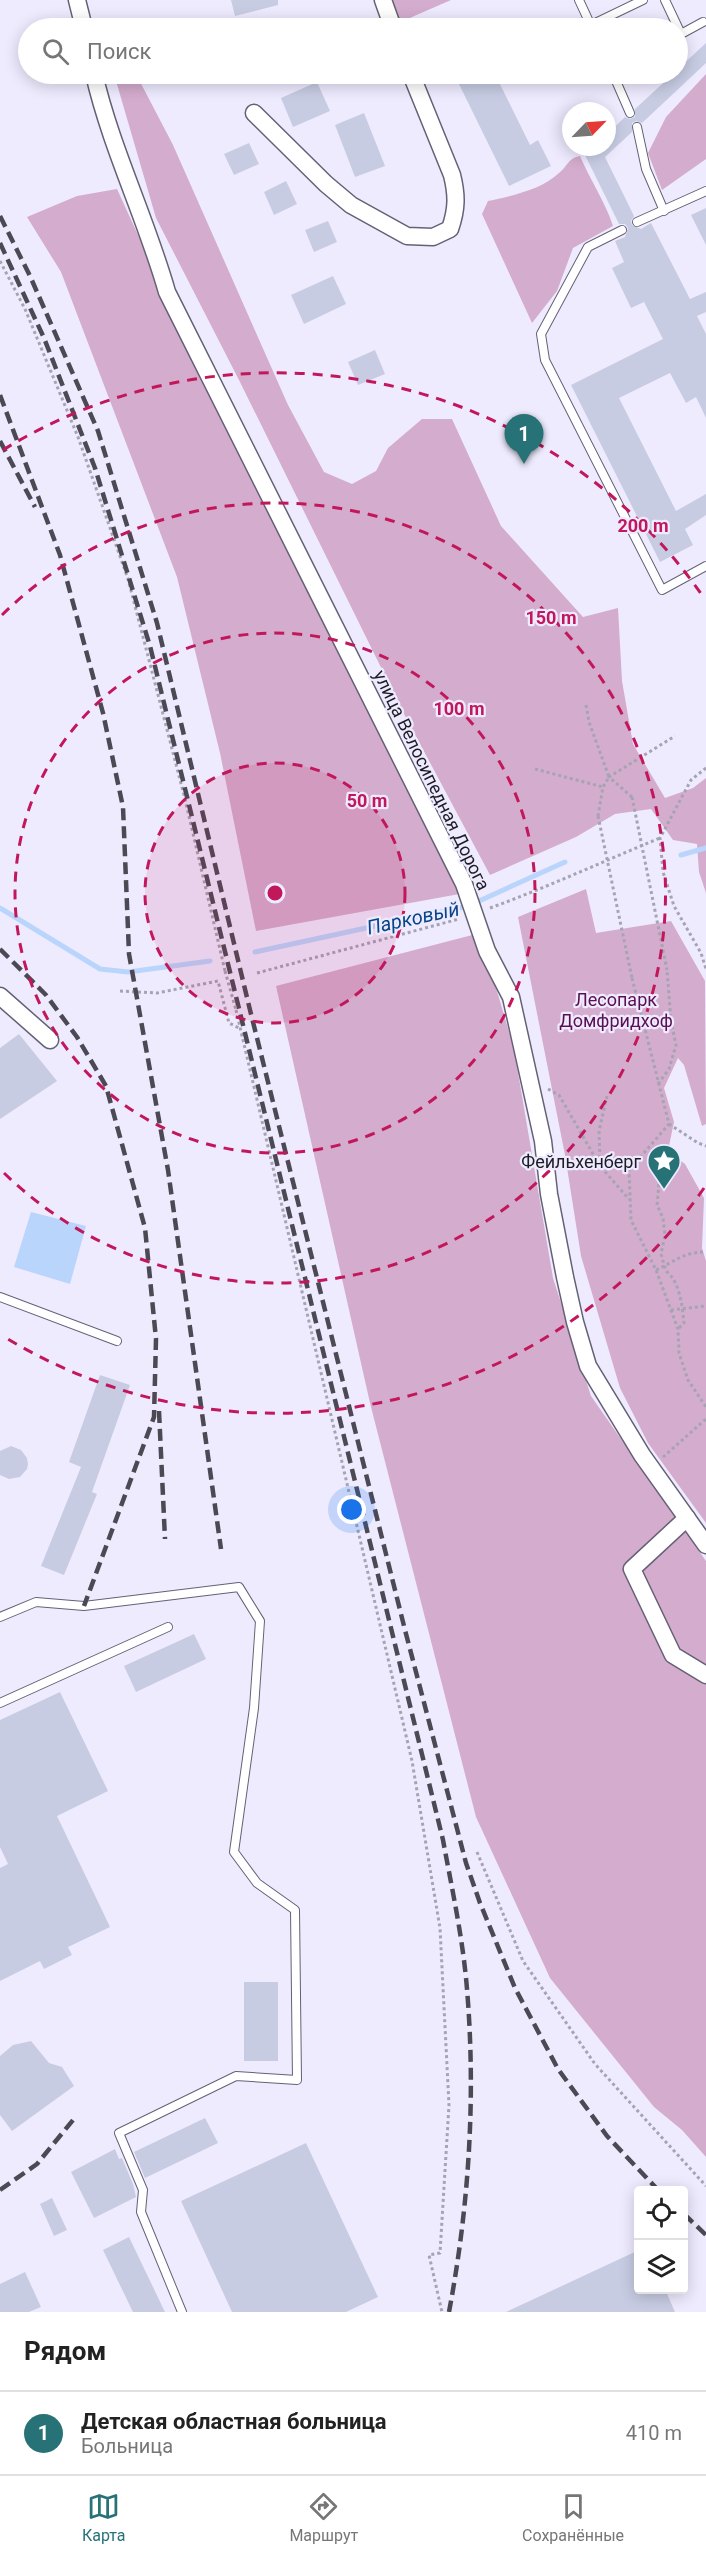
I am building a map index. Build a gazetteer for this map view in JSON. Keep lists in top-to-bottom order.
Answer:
{
  "streets": {
    "street": ["улица Велосипедная Дорога"]
  },
  "water": ["Парковый"],
  "parks": ["Лесопарк Домфридхоф"],
  "places": {
    "place": ["Фейльхенберг"]
  },
  "north": "top right",
  "page": {
    "search": "Поиск",
    "pins": "1",
    "heading": "Рядом",
    "list": [
      {
        "mark": "1",
        "name": "Детская областная больница",
        "note": "Больница",
        "value": "410 m"
      }
    ],
    "nav": ["Карта", "Маршрут", "Сохранённые"]
  },
  "rings": [
    "200 m",
    "150 m",
    "100 m",
    "50 m"
  ]
}
